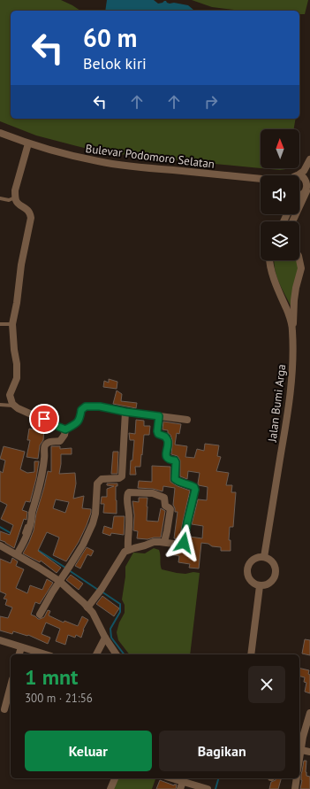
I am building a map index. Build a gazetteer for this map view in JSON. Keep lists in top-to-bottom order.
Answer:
{
  "streets": {
    "street": ["Bulevar Podomoro Selatan", "Jalan Bumi Arga"]
  },
  "north": "top",
  "page": {
    "turn": ["60 m", "Belok kiri"],
    "heading": ["1 mnt", "300 m · 21:56"],
    "buttons": ["Keluar", "Bagikan"]
  }
}
